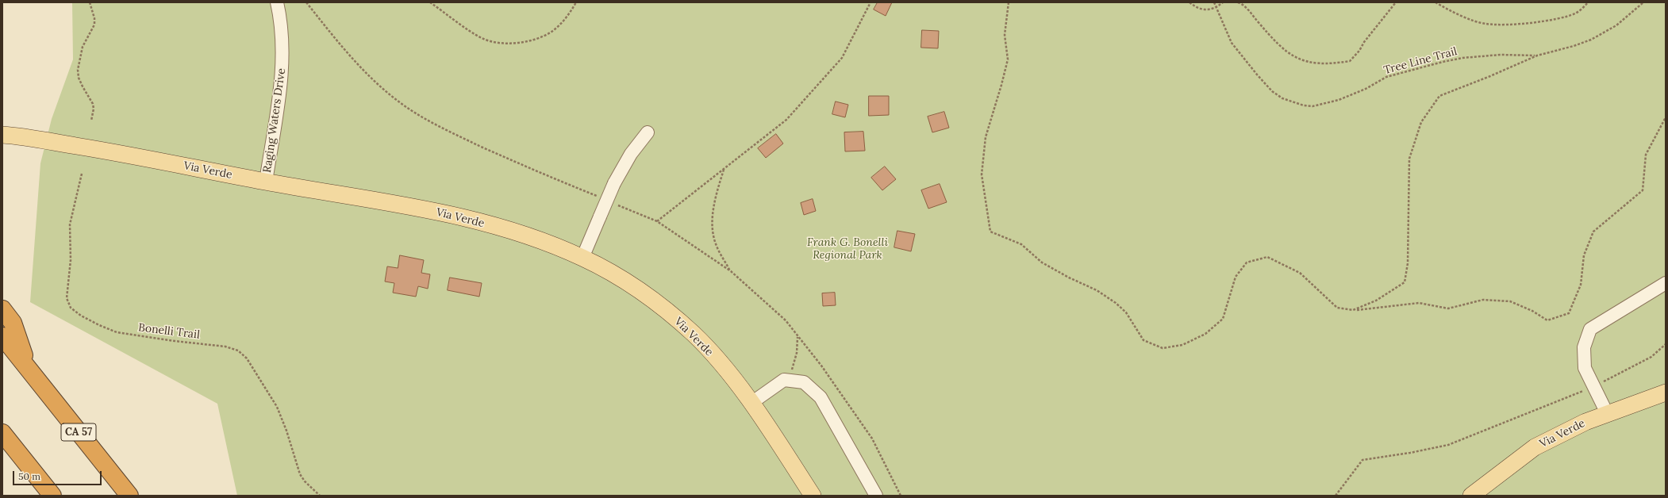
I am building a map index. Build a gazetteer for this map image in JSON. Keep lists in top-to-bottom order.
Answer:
{
  "streets": {
    "highway": ["CA 57"],
    "main road": ["Via Verde"],
    "street": ["Raging Waters Drive"],
    "path": ["Tree Line Trail", "Bonelli Trail"]
  },
  "crossings": [
    ["Raging Waters Drive", "Via Verde"]
  ],
  "parks": ["Frank G. Bonelli Regional Park"],
  "scale_bar": "50 m"
}
